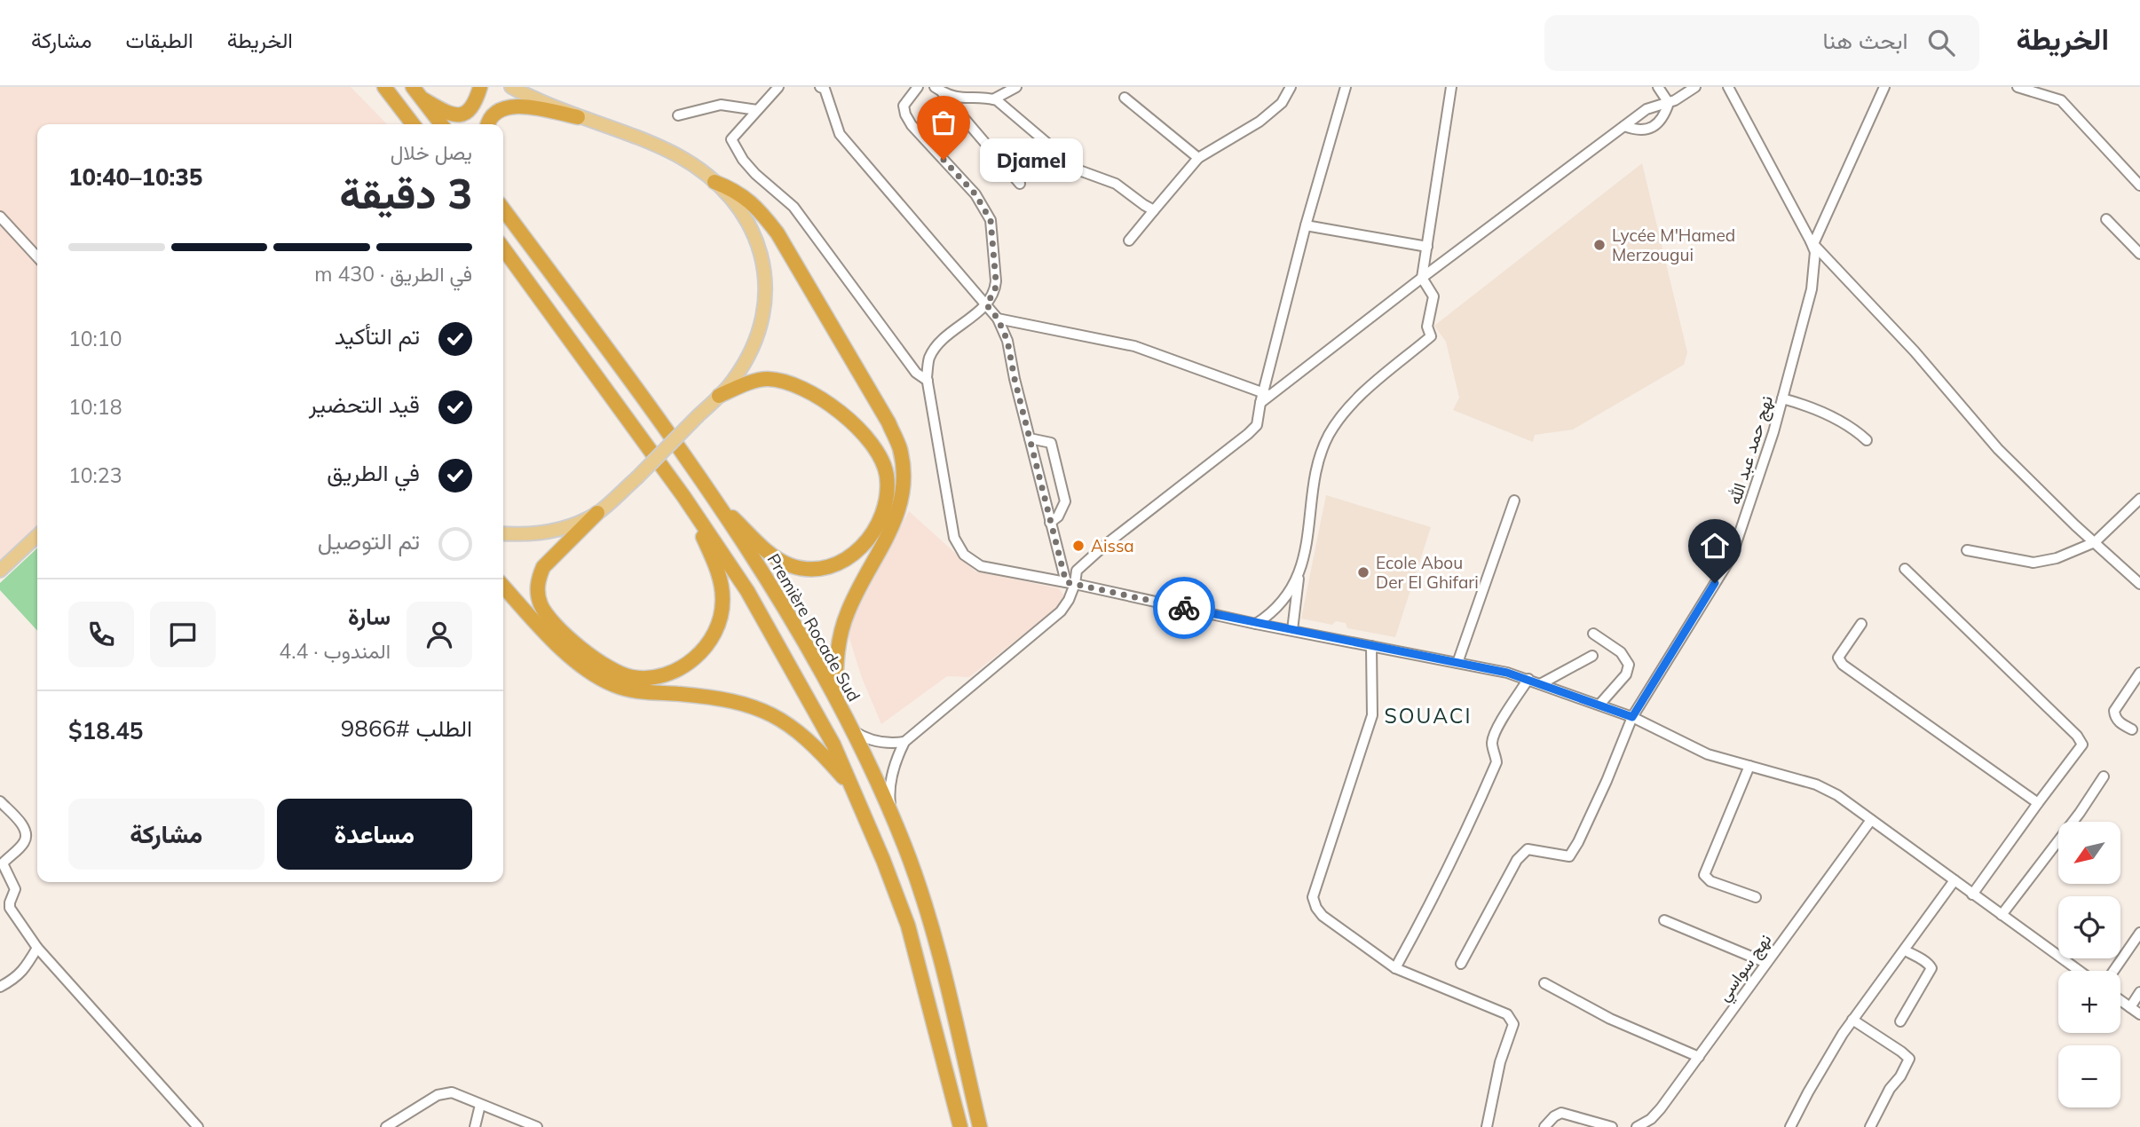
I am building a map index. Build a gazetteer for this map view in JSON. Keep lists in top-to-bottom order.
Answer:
{
  "streets": {
    "highway": ["Première Rocade Sud"],
    "street": ["نهج حمد عبد الله", "نهج سواسي"]
  },
  "districts": ["SOUACI"],
  "places": [
    "Djamel",
    "Lycée M'Hamed Merzougui",
    "Aissa",
    "Ecole Abou Der El Ghifari"
  ],
  "north": "bottom left",
  "page": {
    "header": "الخريطة",
    "search": "ابحث هنا",
    "nav": ["الخريطة", "الطبقات", "مشاركة"],
    "heading": ["3 دقيقة", "يصل خلال", "10:35–10:40"],
    "panel": [
      "سارة",
      "المندوب · 4.4",
      "الطلب #9866",
      "$18.45"
    ],
    "bubble": "Djamel",
    "bar": "في الطريق · 430 m",
    "list": [
      ["تم التأكيد", "10:10"],
      ["قيد التحضير", "10:18"],
      ["في الطريق", "10:23"],
      "تم التوصيل"
    ],
    "buttons": ["مساعدة", "مشاركة"],
    "map_buttons": ["+", "−"]
  }
}
